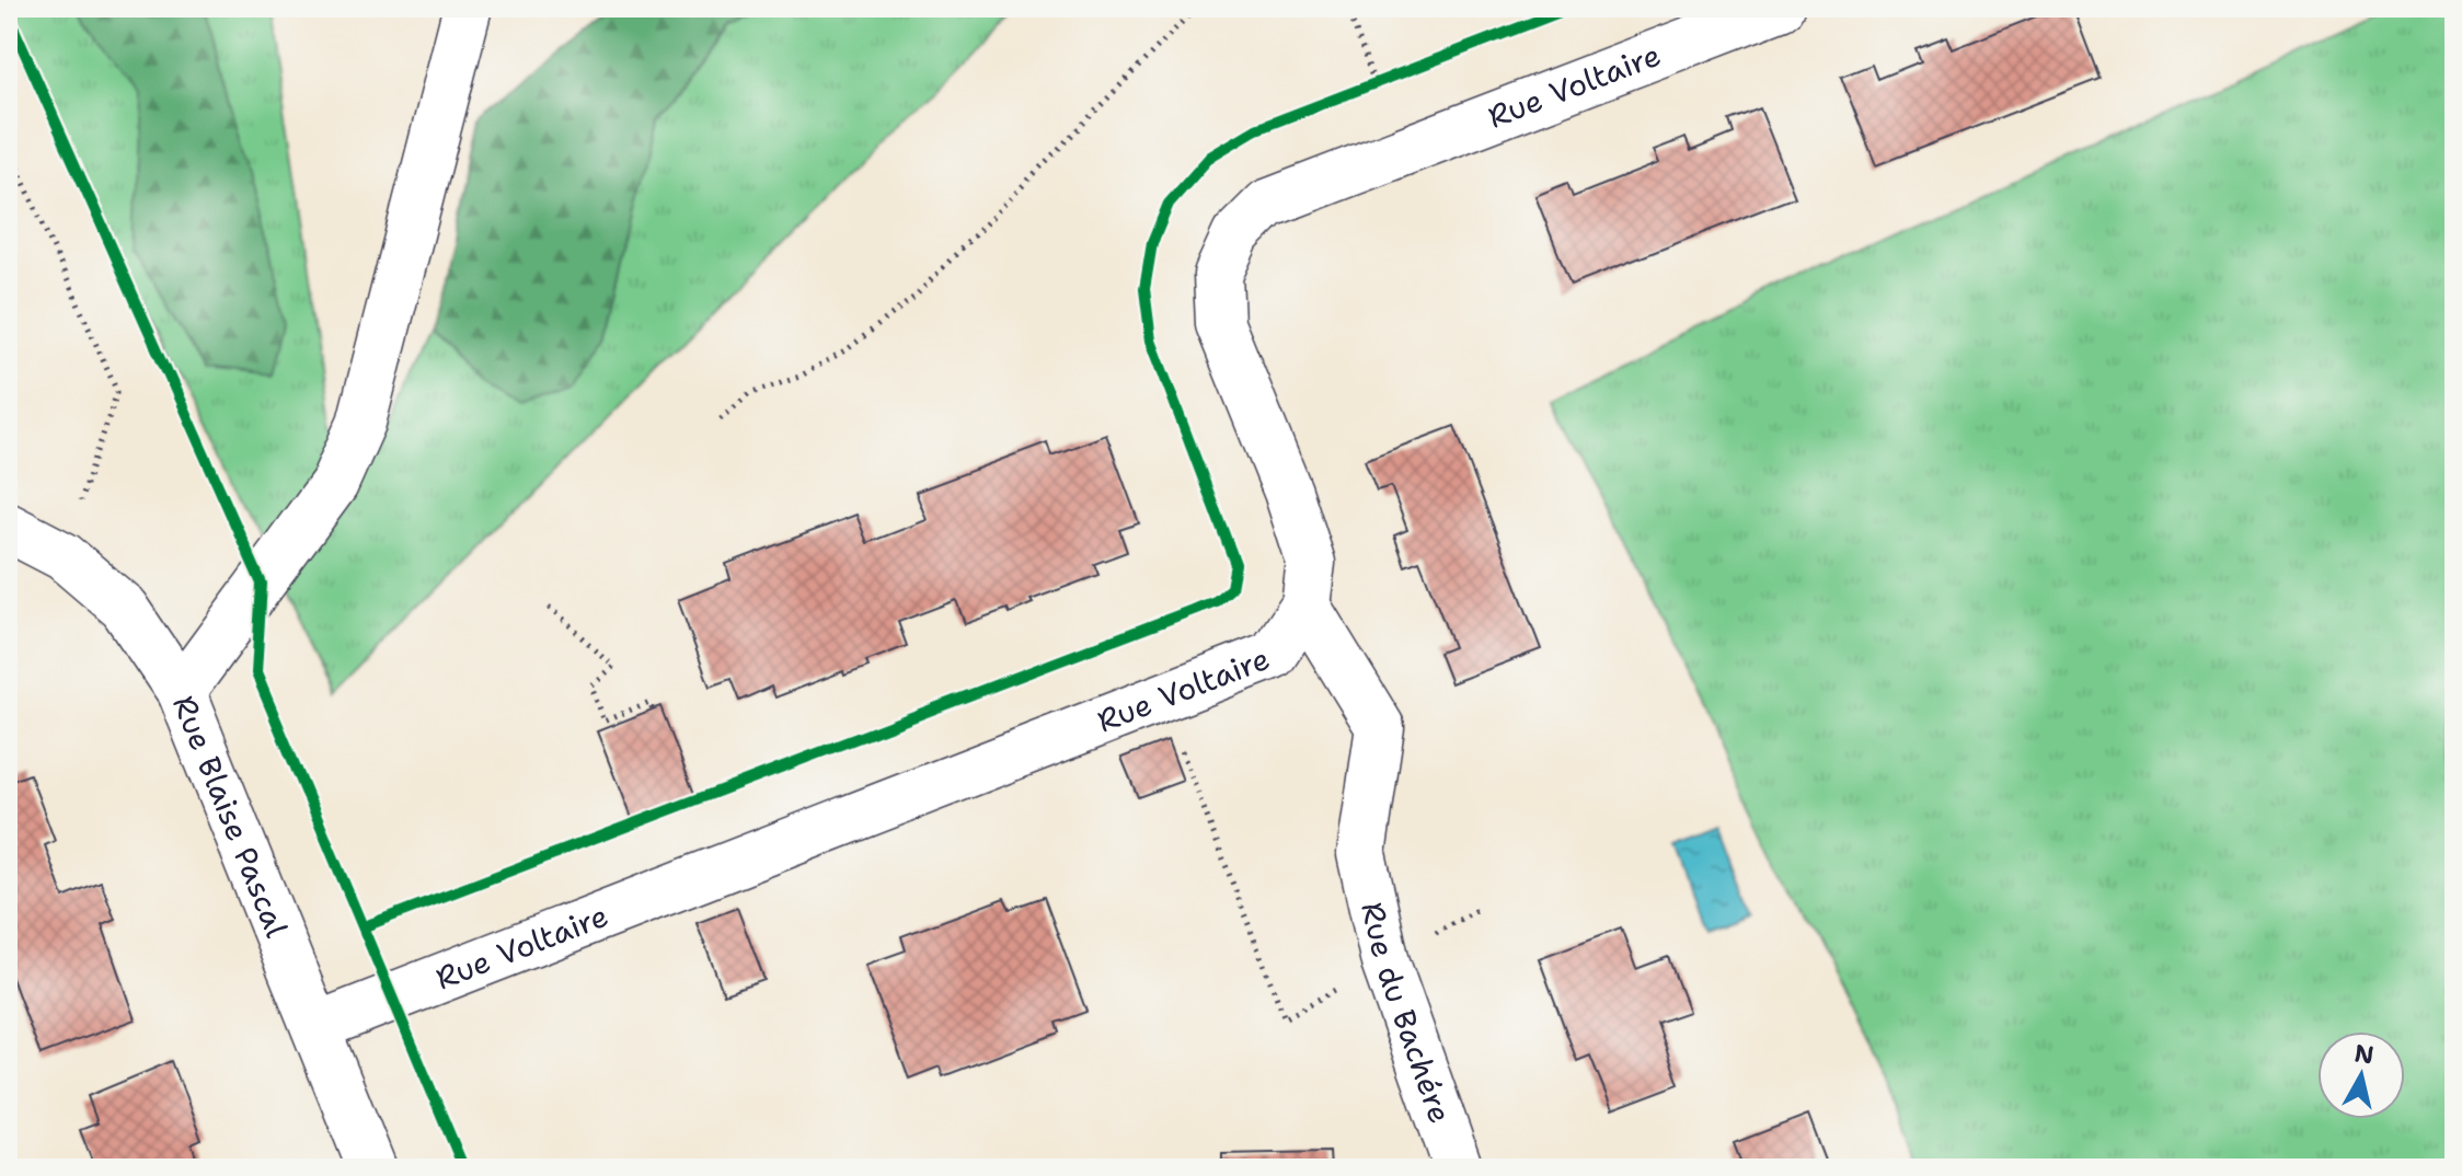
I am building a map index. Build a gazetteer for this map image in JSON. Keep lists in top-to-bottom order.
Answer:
{
  "streets": {
    "street": ["Rue Voltaire", "Rue Blaise Pascal", "Rue du Bachére"]
  },
  "crossings": [
    ["Rue Voltaire", "Rue Blaise Pascal"],
    ["Rue Voltaire", "Rue du Bachére"]
  ],
  "north": "top"
}
